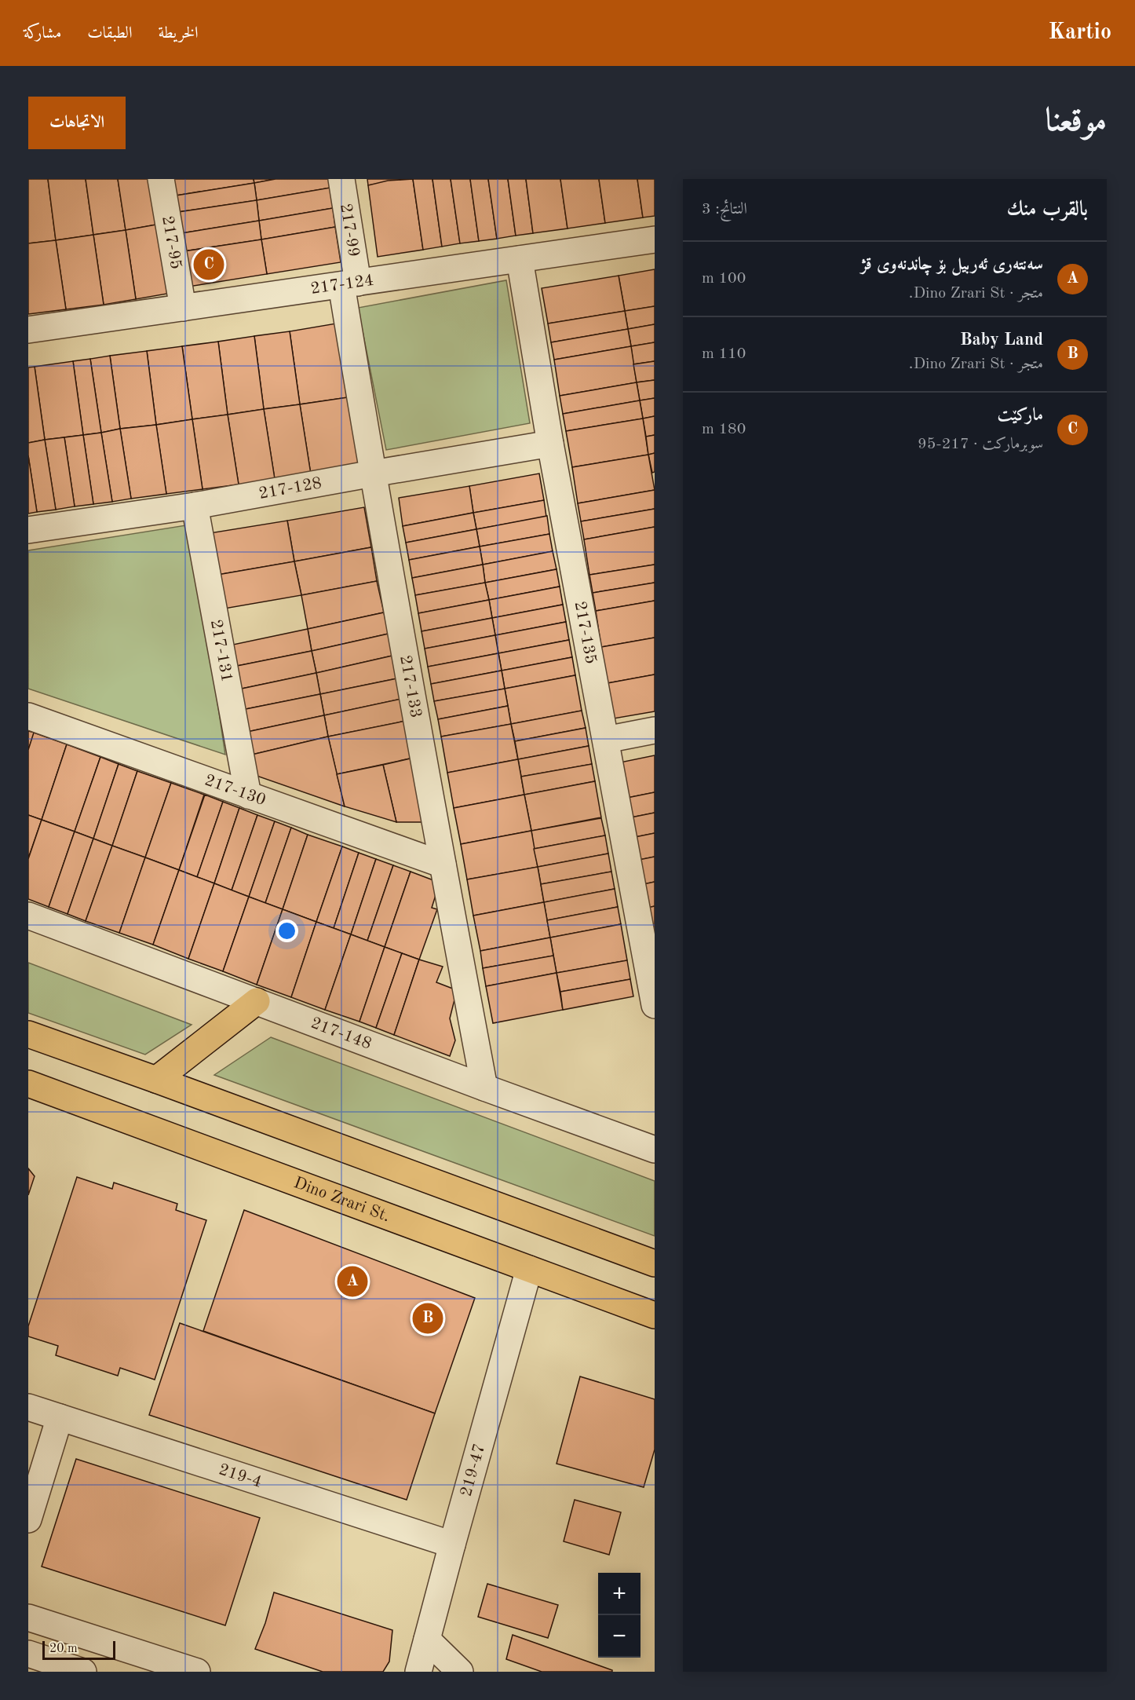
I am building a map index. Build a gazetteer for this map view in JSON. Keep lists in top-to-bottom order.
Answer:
{
  "streets": {
    "main road": ["Dino Zrari St."],
    "street": [
      "217-99",
      "217-95",
      "217-124",
      "217-128",
      "217-135",
      "217-131",
      "217-133",
      "217-130",
      "217-148",
      "219-47",
      "219-4"
    ]
  },
  "crossings": [
    ["217-99", "217-124"],
    ["217-99", "217-133"],
    ["217-95", "217-124"],
    ["217-124", "217-135"],
    ["217-124", "217-133"],
    ["217-128", "217-135"],
    ["217-128", "217-131"],
    ["217-128", "217-133"],
    ["217-131", "217-130"],
    ["217-133", "217-130"],
    ["217-133", "217-148"],
    ["Dino Zrari St.", "219-47"],
    ["219-47", "219-4"]
  ],
  "scale_bar": "20 m",
  "page": {
    "header": "Kartio",
    "nav": ["الخريطة", "الطبقات", "مشاركة"],
    "title": "موقعنا",
    "buttons": "الاتجاهات",
    "heading": ["بالقرب منك", "النتائج: 3"],
    "list": [
      {
        "mark": "A",
        "name": "سەنتەری ئەربیل بۆ چاندنەوی قژ",
        "note": "متجر · Dino Zrari St.",
        "value": "100 m"
      },
      {
        "mark": "B",
        "name": "Baby Land",
        "note": "متجر · Dino Zrari St.",
        "value": "110 m"
      },
      {
        "mark": "C",
        "name": "مارکێت",
        "note": "سوبرماركت · 217-95",
        "value": "180 m"
      }
    ],
    "pins": ["C", "A", "B"],
    "map_buttons": ["+", "−"],
    "scale": "20 m"
  }
}
